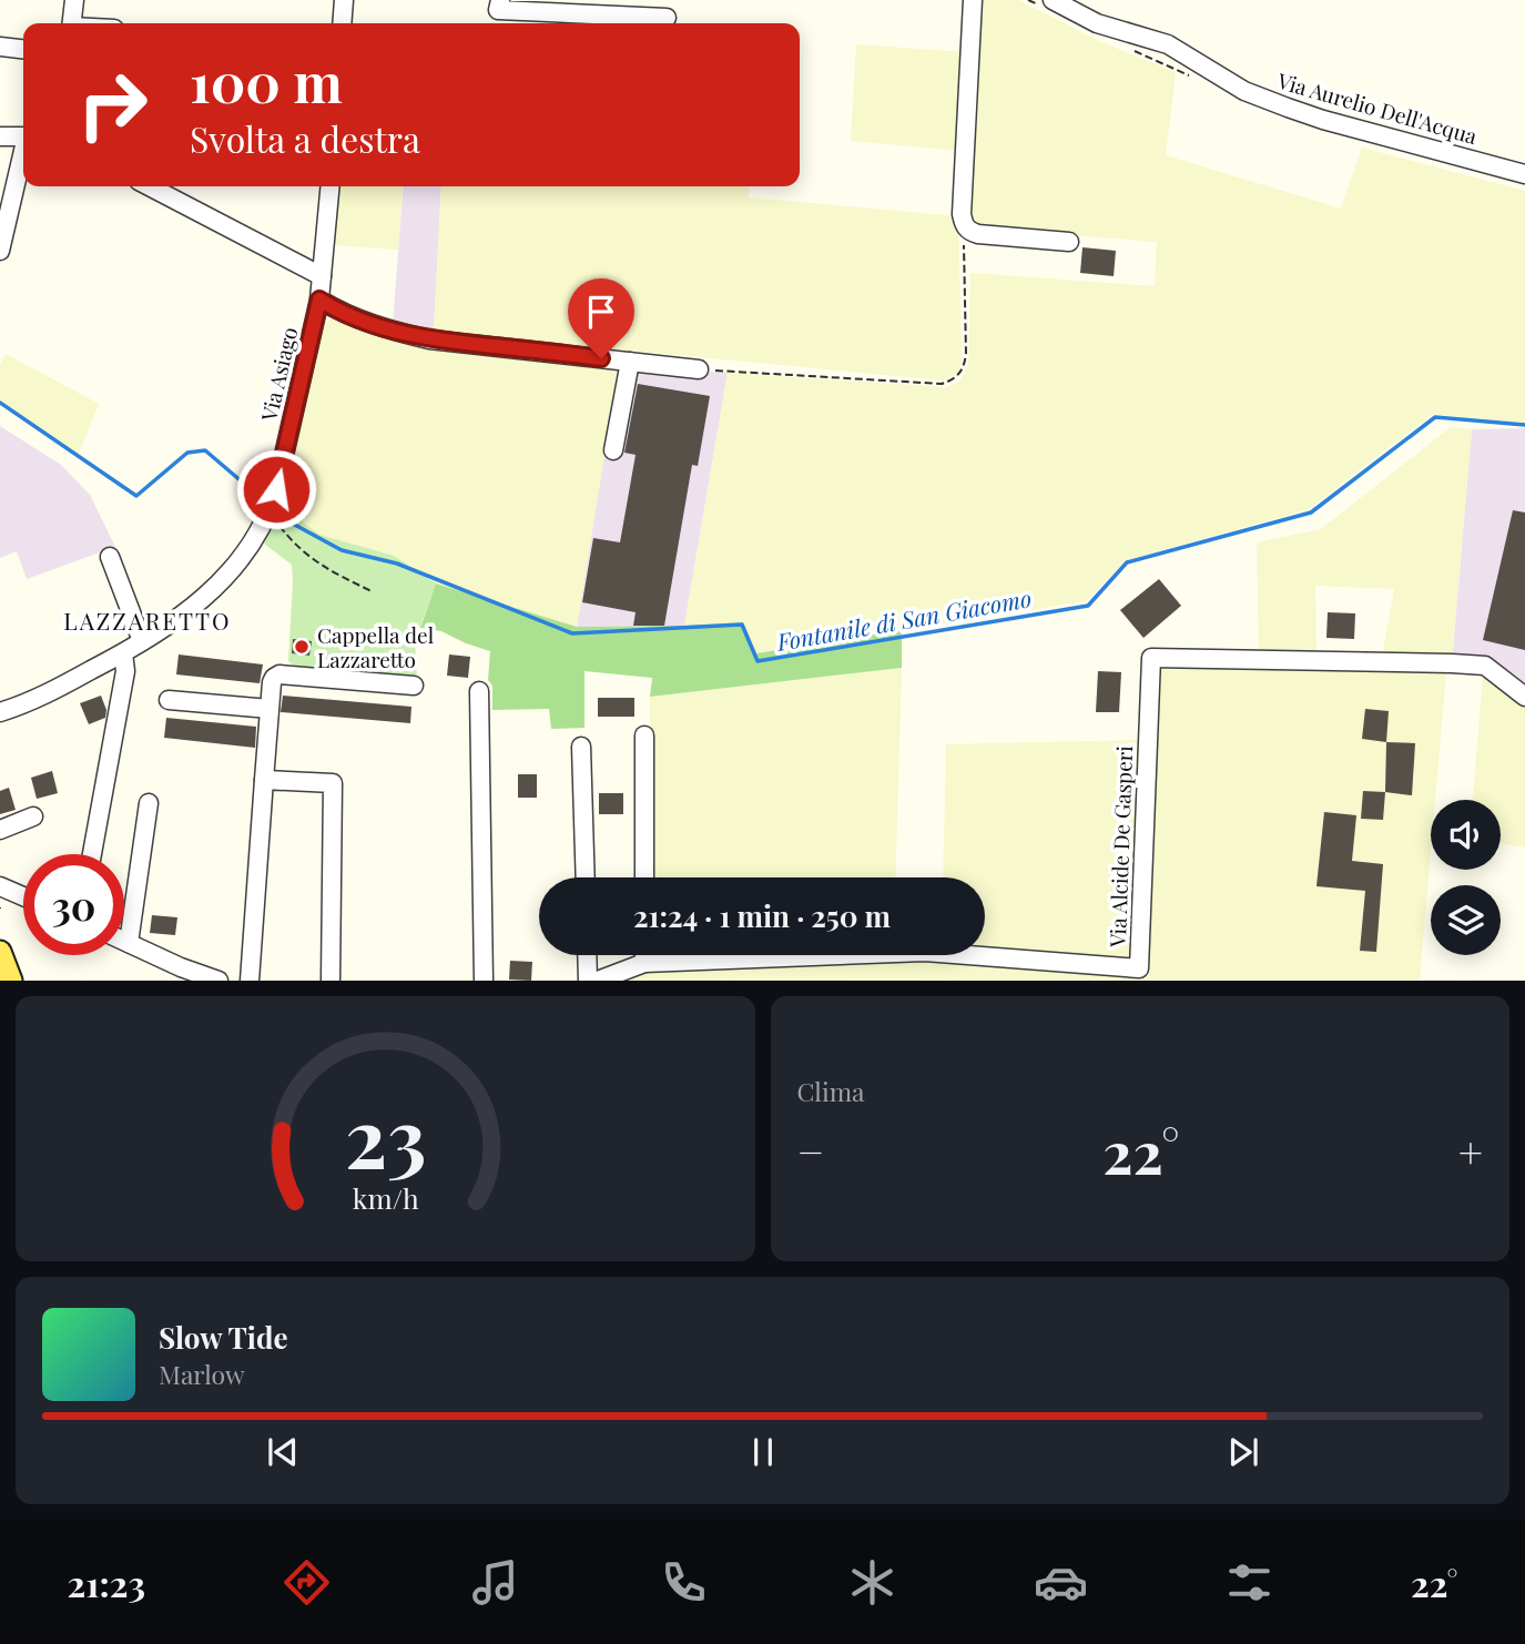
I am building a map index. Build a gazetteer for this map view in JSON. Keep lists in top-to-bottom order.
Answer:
{
  "streets": {
    "street": ["Via Aurelio Dell'Acqua", "Via Asiago", "Via Alcide De Gasperi"]
  },
  "districts": ["LAZZARETTO"],
  "water": ["Fontanile di San Giacomo"],
  "places": ["Cappella del Lazzaretto"],
  "page": {
    "turn": ["100 m", "Svolta a destra"],
    "limit": "30",
    "trip": "21:24 · 1 min · 250 m",
    "tile": "Clima",
    "heat": ["−", "22°", "+"],
    "song": ["Slow Tide", "Marlow"],
    "tabs": ["21:23", "22°"],
    "gauge": ["23", "km/h"]
  }
}
